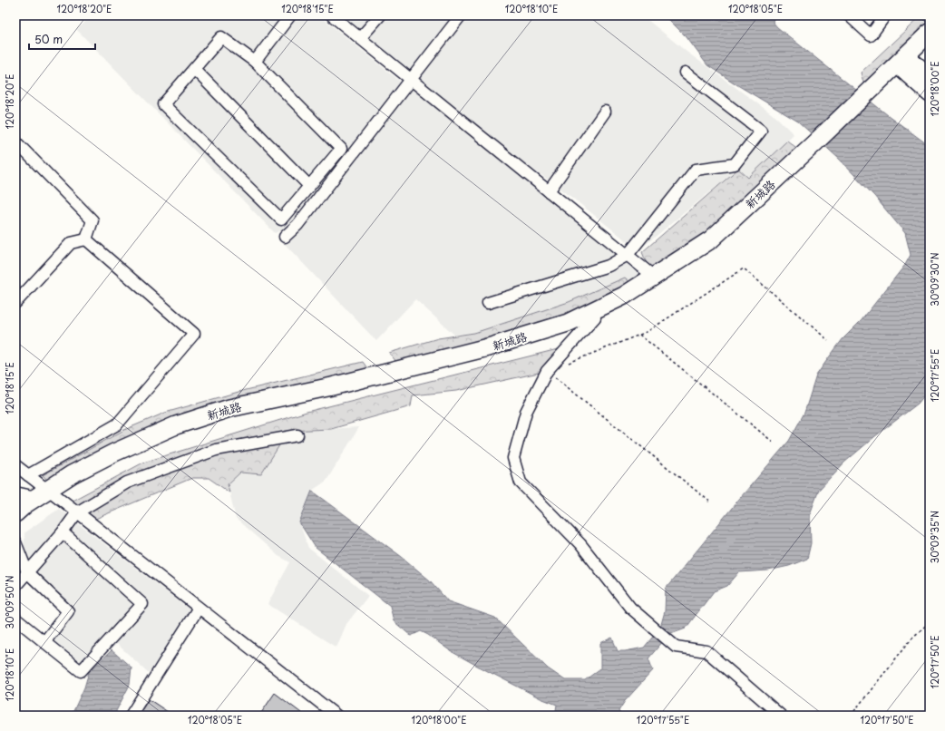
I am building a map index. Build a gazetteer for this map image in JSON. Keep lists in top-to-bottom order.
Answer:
{
  "streets": {
    "main road": ["新城路"]
  },
  "scale_bar": "50 m",
  "coordinates": [
    "120°18'20\"E",
    "120°18'15\"E",
    "120°18'10\"E",
    "120°18'05\"E",
    "120°18'00\"E",
    "30°09'30\"N",
    "120°17'55\"E",
    "30°09'35\"N",
    "30°09'50\"N",
    "120°17'50\"E"
  ]
}
